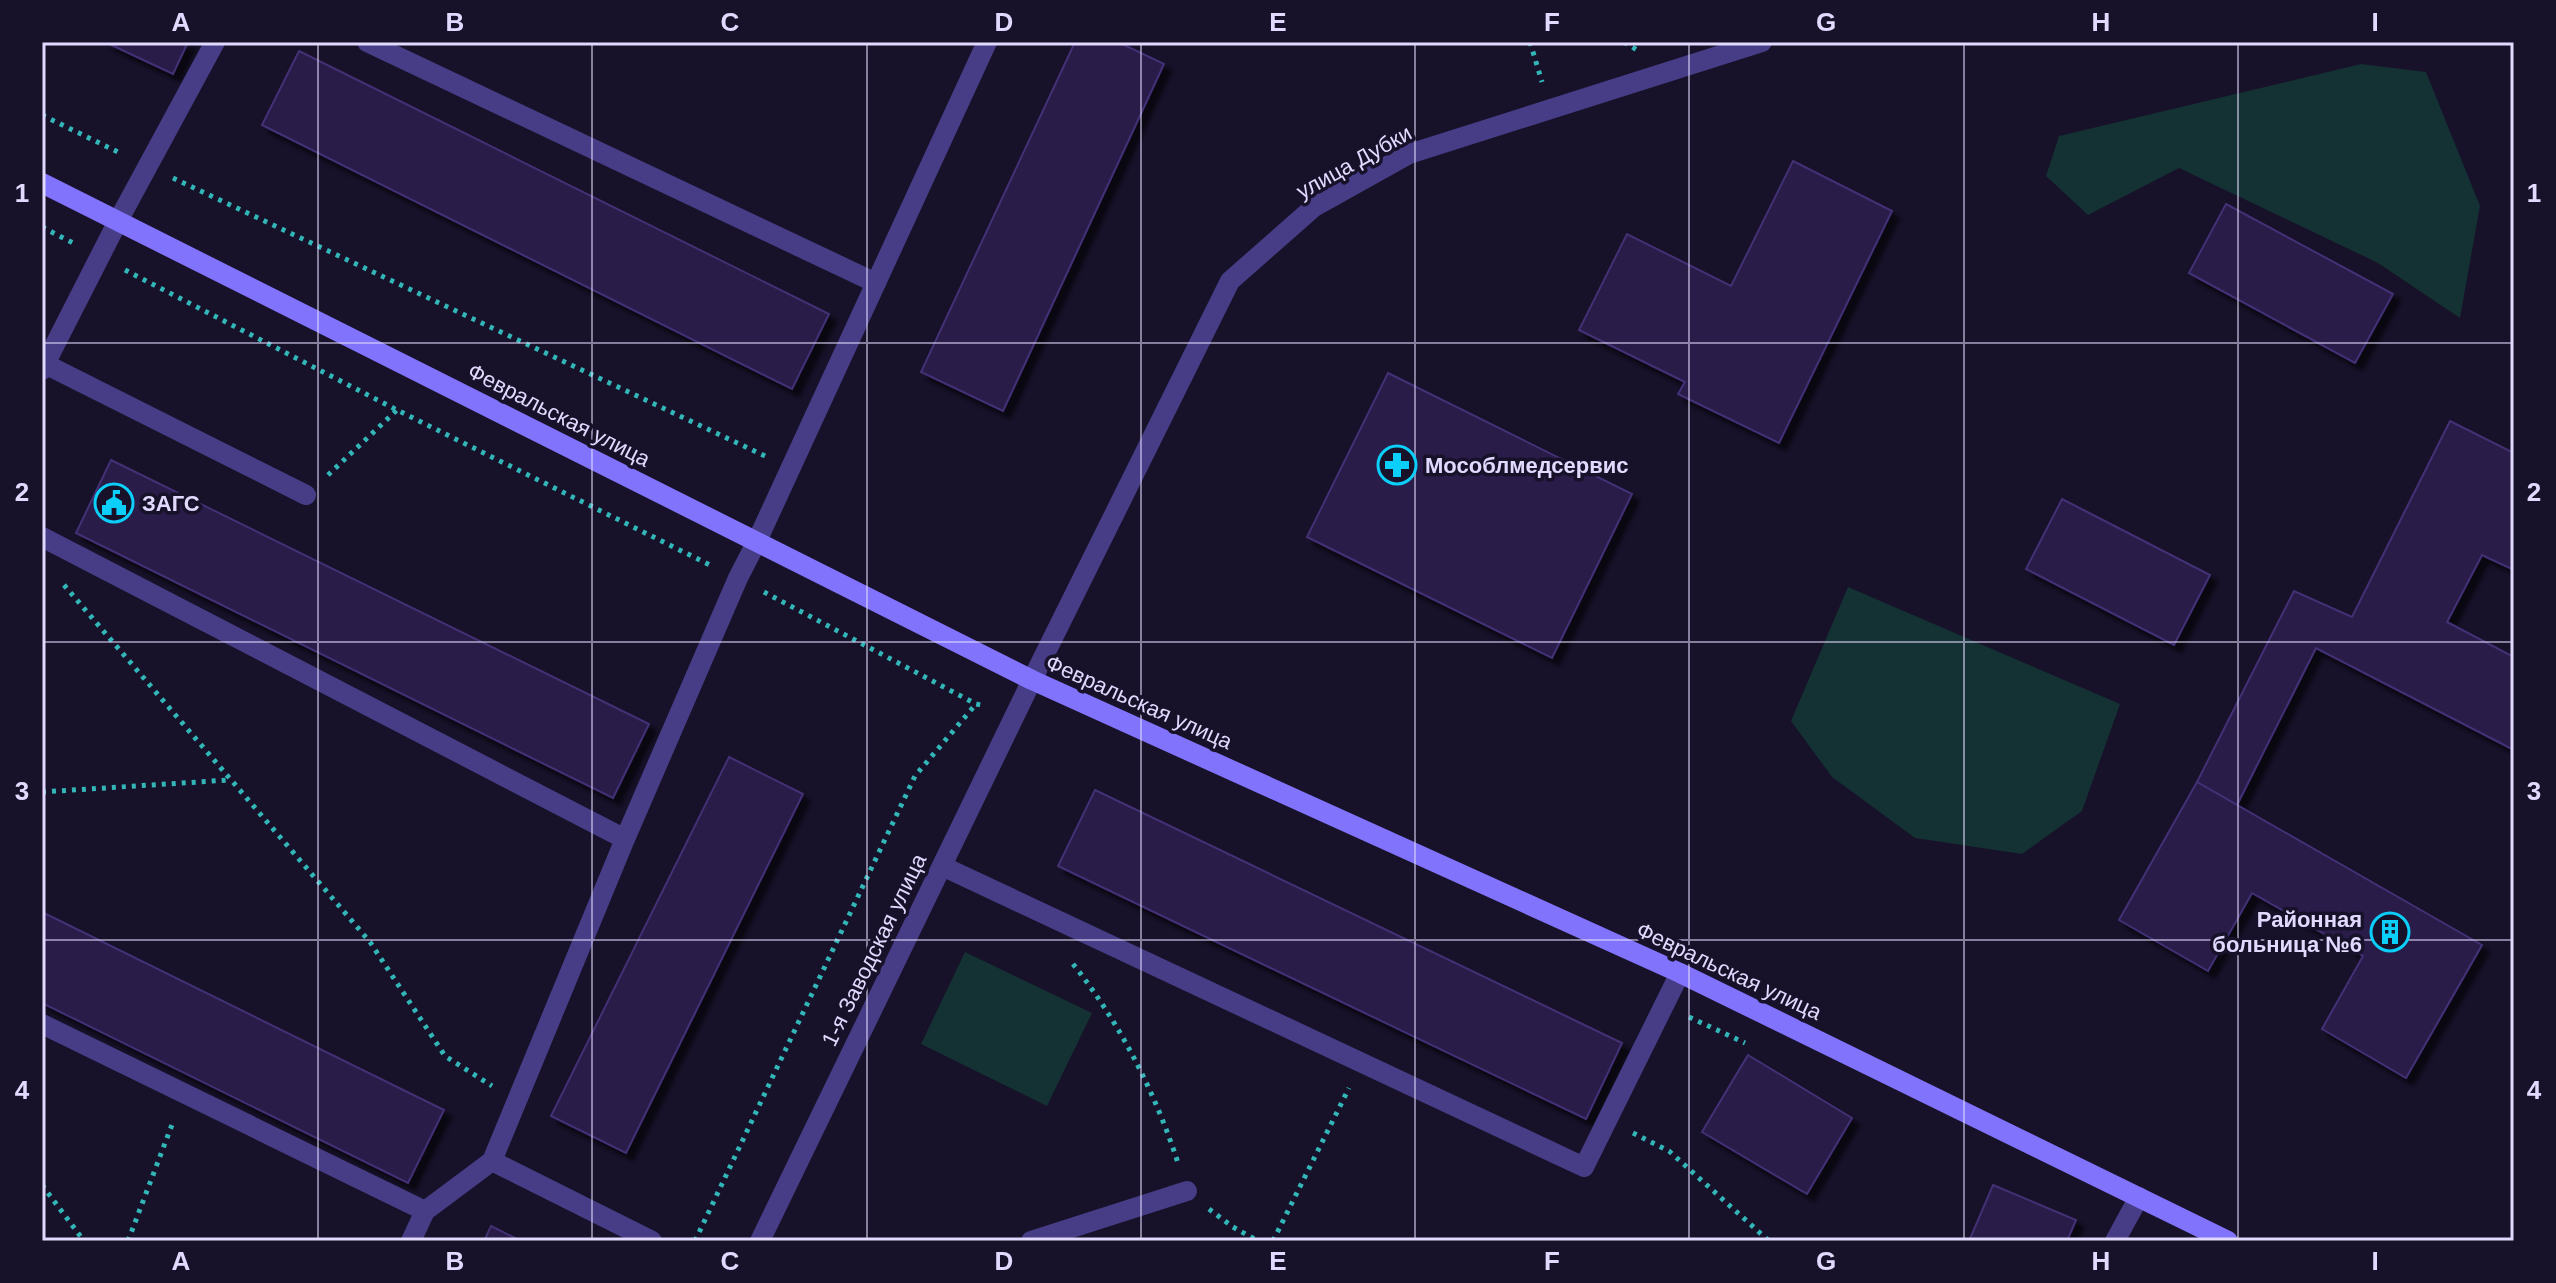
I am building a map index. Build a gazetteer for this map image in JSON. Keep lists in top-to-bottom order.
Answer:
{
  "streets": {
    "main road": ["Февральская улица"],
    "street": ["улица Дубки", "1-я Заводская улица"]
  },
  "crossings": [
    ["улица Дубки", "Февральская улица"],
    ["улица Дубки", "1-я Заводская улица"],
    ["Февральская улица", "1-я Заводская улица"]
  ],
  "places": {
    "pharmacy": ["Мособлмедсервис"],
    "public building": ["ЗАГС"],
    "building": ["Районная больница №6"]
  },
  "grid": {
    "columns": [
      "A",
      "B",
      "C",
      "D",
      "E",
      "F",
      "G",
      "H",
      "I"
    ],
    "rows": [
      "1",
      "2",
      "3",
      "4"
    ]
  }
}
